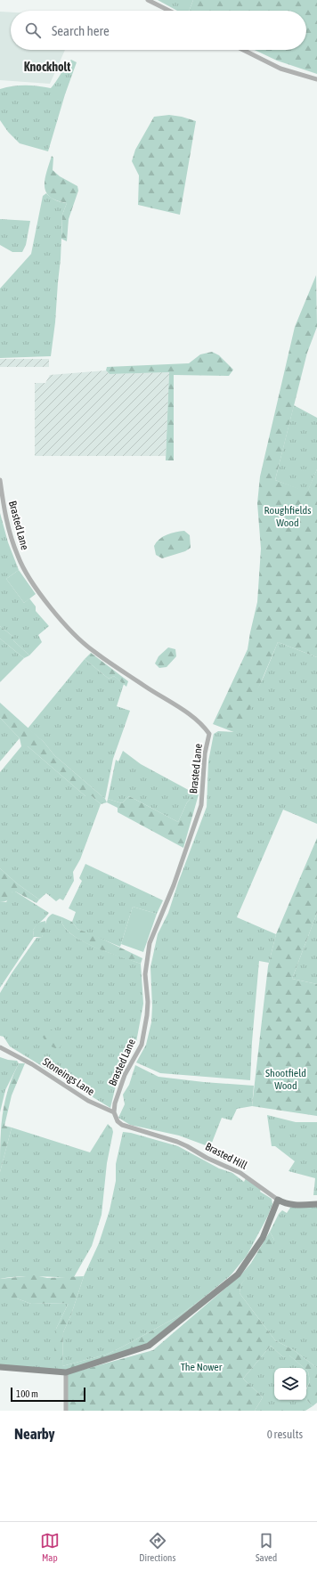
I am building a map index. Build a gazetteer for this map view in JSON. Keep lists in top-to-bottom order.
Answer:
{
  "streets": {
    "street": ["Brasted Lane", "Stoneings Lane", "Brasted Hill"]
  },
  "crossings": [
    ["Brasted Lane", "Stoneings Lane"],
    ["Brasted Lane", "Brasted Hill"],
    ["Stoneings Lane", "Brasted Hill"]
  ],
  "districts": ["Knockholt"],
  "parks": ["Roughfields Wood", "Shootfield Wood", "The Nower"],
  "scale_bar": "100 m",
  "page": {
    "search": "Search here",
    "scale": "100 m",
    "heading": ["Nearby", "0 results"],
    "nav": ["Map", "Directions", "Saved"]
  }
}
